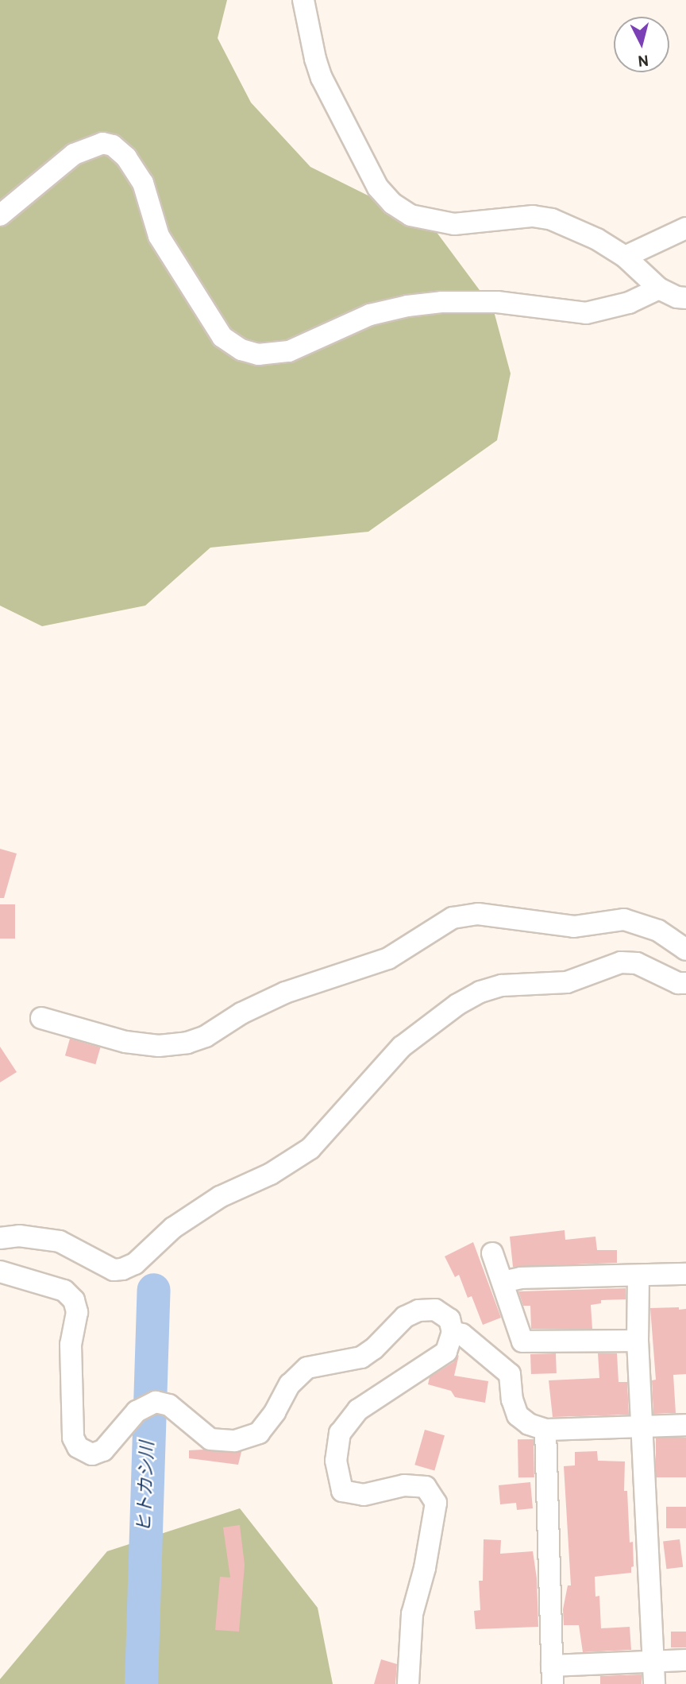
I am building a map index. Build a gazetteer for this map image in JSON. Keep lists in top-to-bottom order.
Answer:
{
  "water": ["ヒトカシ川"],
  "north": "bottom"
}
